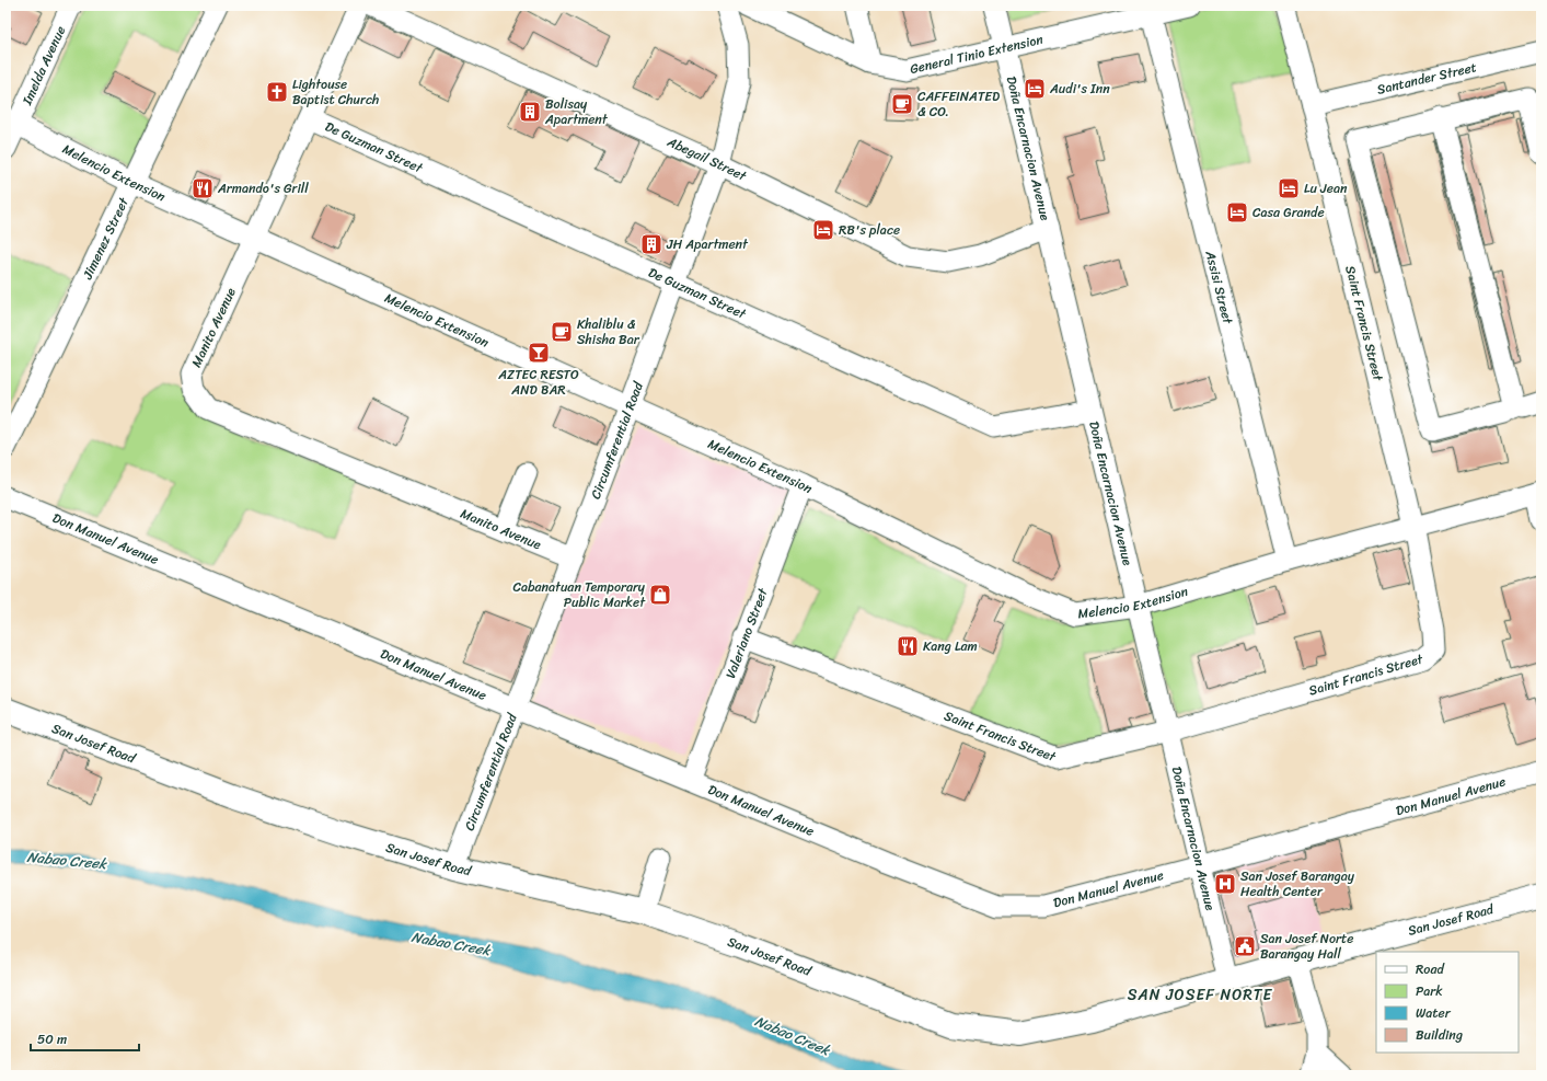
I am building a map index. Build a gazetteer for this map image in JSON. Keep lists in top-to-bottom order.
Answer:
{
  "streets": {
    "main road": ["San Josef Road"],
    "street": [
      "General Tinio Extension",
      "Imelda Avenue",
      "Santander Street",
      "De Guzman Street",
      "Doña Encarnacion Avenue",
      "Abegail Street",
      "Melencio Extension",
      "Jimenez Street",
      "Assisi Street",
      "Saint Francis Street",
      "Manito Avenue",
      "Circumferential Road",
      "Don Manuel Avenue",
      "Valeriano Street"
    ]
  },
  "crossings": [
    ["General Tinio Extension", "Doña Encarnacion Avenue"],
    ["General Tinio Extension", "Assisi Street"],
    ["Imelda Avenue", "Melencio Extension"],
    ["Santander Street", "Saint Francis Street"],
    ["De Guzman Street", "Doña Encarnacion Avenue"],
    ["De Guzman Street", "Manito Avenue"],
    ["De Guzman Street", "Circumferential Road"],
    ["Doña Encarnacion Avenue", "Abegail Street"],
    ["Doña Encarnacion Avenue", "Melencio Extension"],
    ["Doña Encarnacion Avenue", "Saint Francis Street"],
    ["Doña Encarnacion Avenue", "Don Manuel Avenue"],
    ["Doña Encarnacion Avenue", "San Josef Road"],
    ["Abegail Street", "Circumferential Road"],
    ["Melencio Extension", "Jimenez Street"],
    ["Melencio Extension", "Assisi Street"],
    ["Melencio Extension", "Saint Francis Street"],
    ["Melencio Extension", "Manito Avenue"],
    ["Melencio Extension", "Circumferential Road"],
    ["Melencio Extension", "Valeriano Street"],
    ["Saint Francis Street", "Valeriano Street"],
    ["Manito Avenue", "Circumferential Road"],
    ["Circumferential Road", "Don Manuel Avenue"],
    ["Circumferential Road", "San Josef Road"],
    ["Don Manuel Avenue", "Valeriano Street"]
  ],
  "districts": ["SAN JOSEF NORTE"],
  "water": ["Nabao Creek"],
  "places": {
    "hotel": [
      "Audi's Inn",
      "Lu Jean",
      "Casa Grande",
      "RB's place"
    ],
    "church": ["Lightouse Baptist Church"],
    "cafe": ["CAFFEINATED & CO.", "Khaliblu & Shisha Bar"],
    "building": ["Bolisay Apartment", "JH Apartment"],
    "restaurant": ["Armando's Grill", "Kang Lam"],
    "bar": ["AZTEC RESTO AND BAR"],
    "shop": ["Cabanatuan Temporary Public Market"],
    "hospital": ["San Josef Barangay Health Center"],
    "public building": ["San Josef Norte Barangay Hall"]
  },
  "legend": [
    "Road",
    "Park",
    "Water",
    "Building"
  ],
  "scale_bar": "50 m"
}
